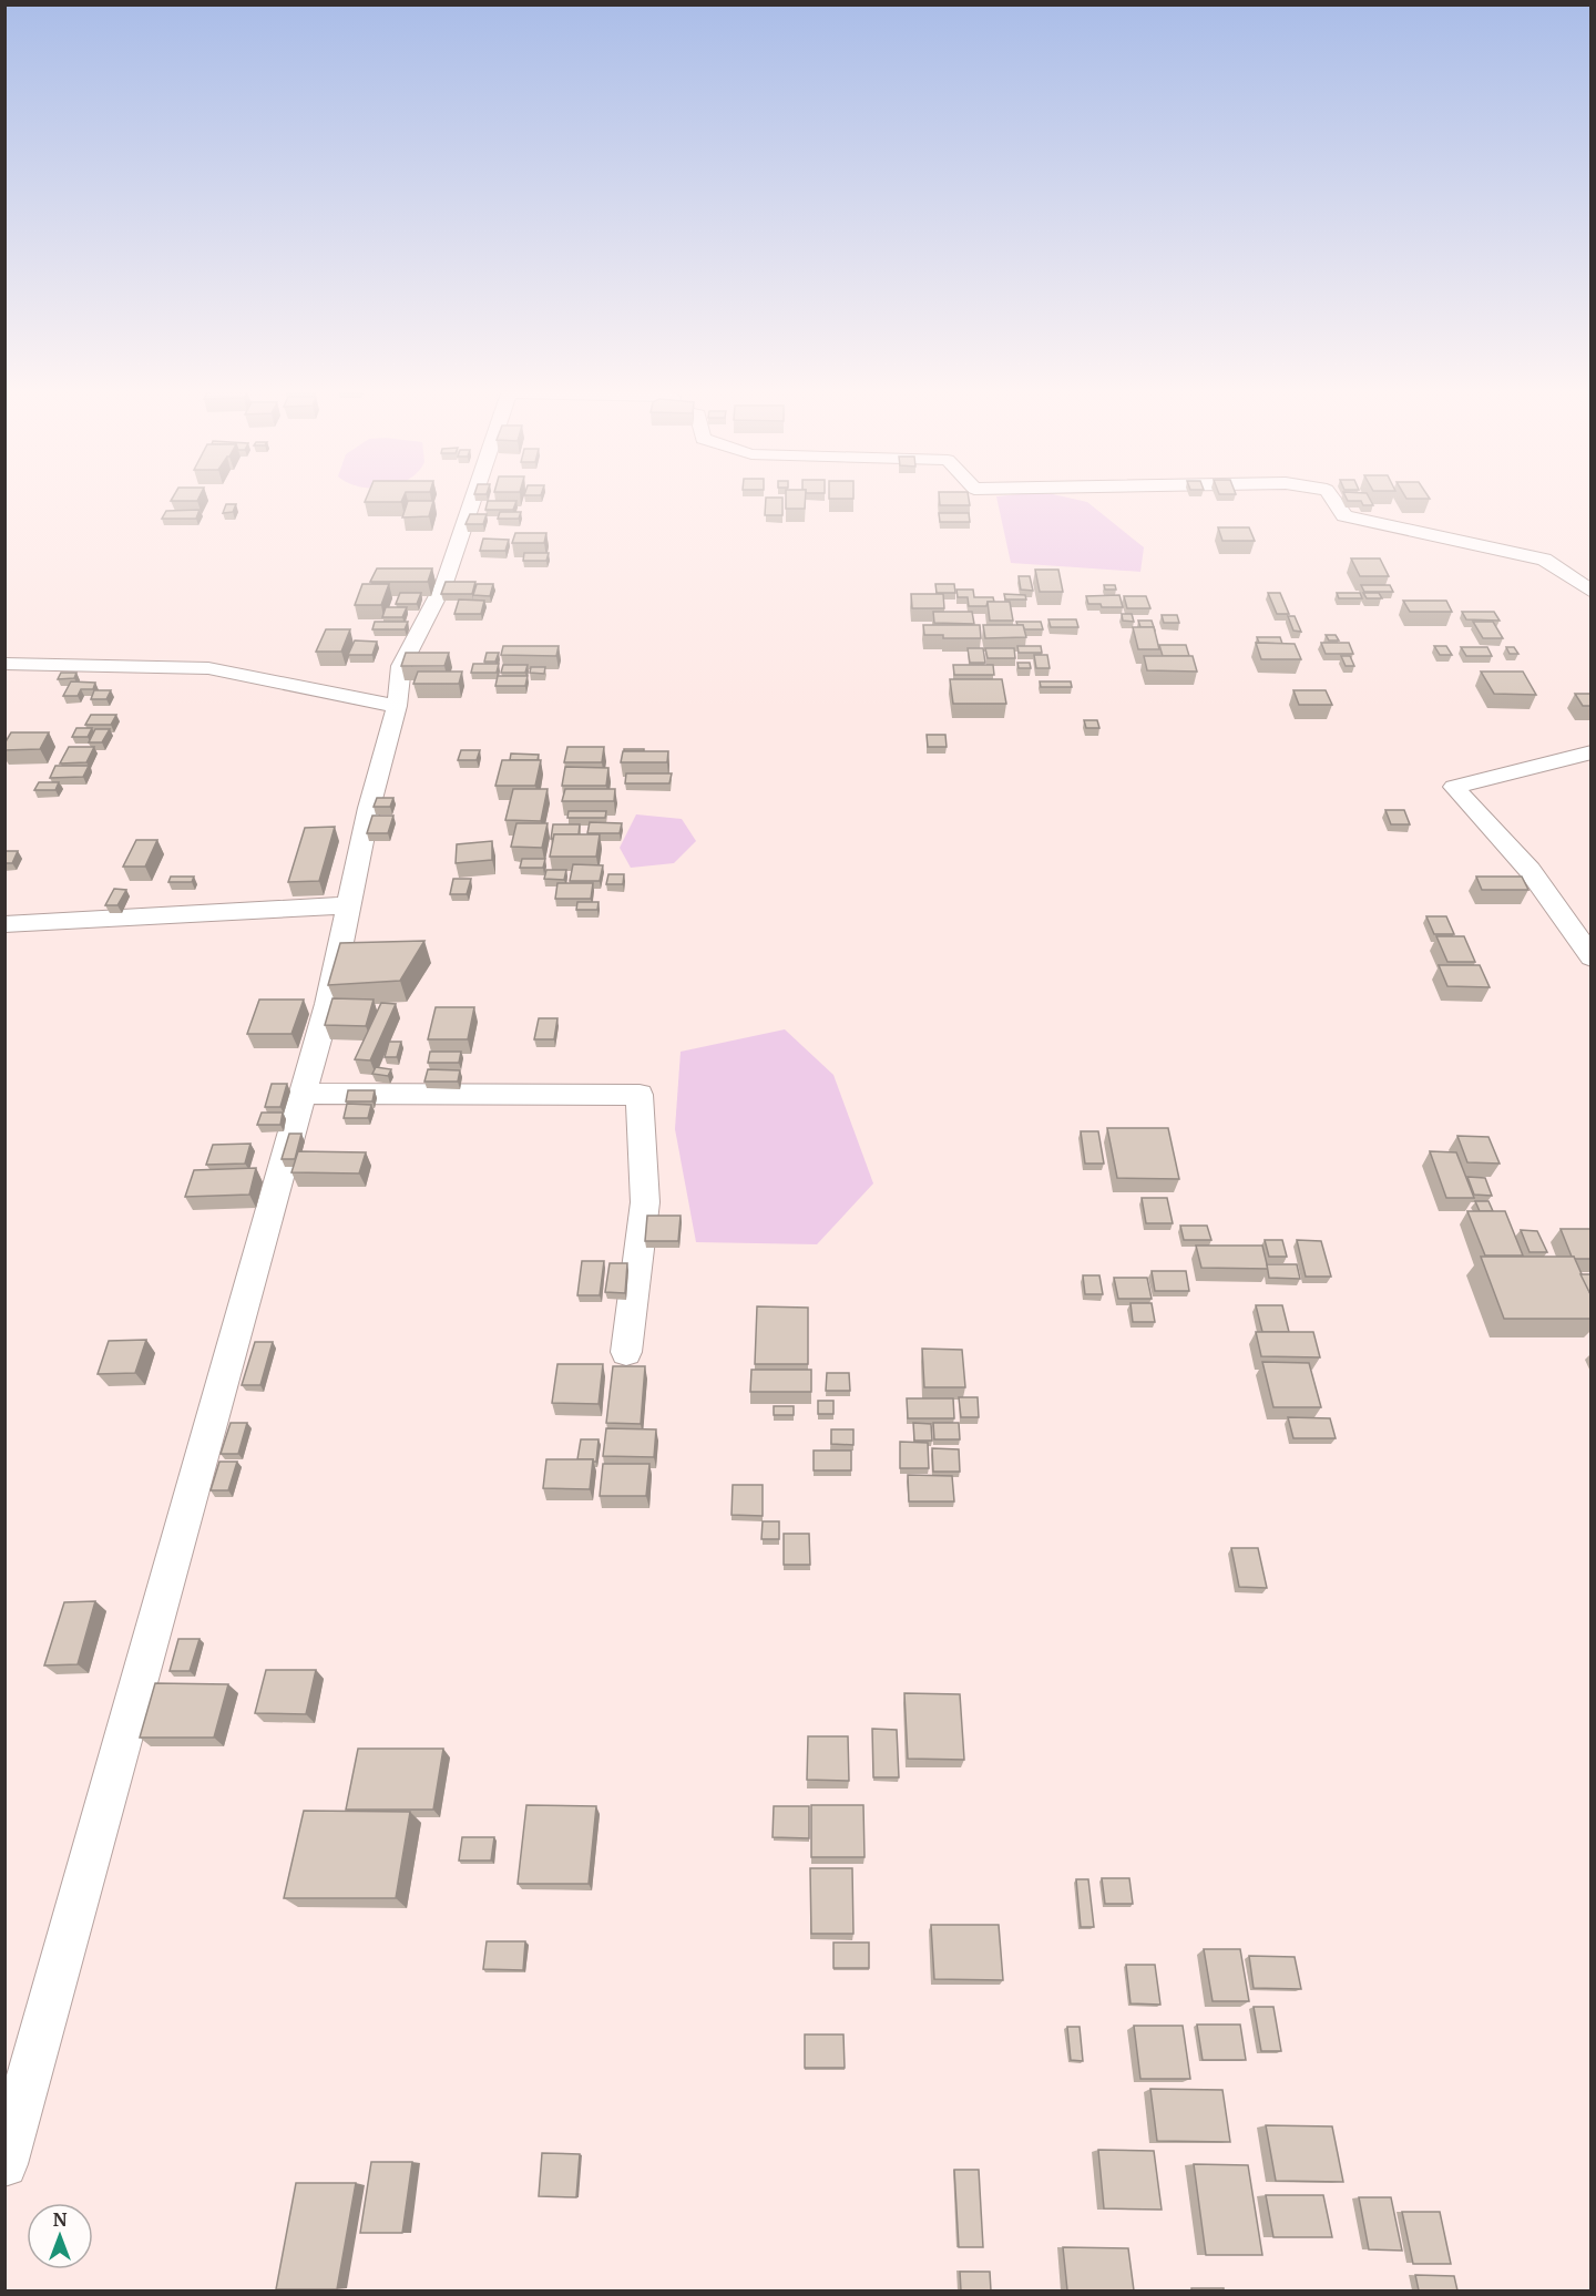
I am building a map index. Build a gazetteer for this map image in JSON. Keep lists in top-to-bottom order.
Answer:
{
  "north": "top"
}
